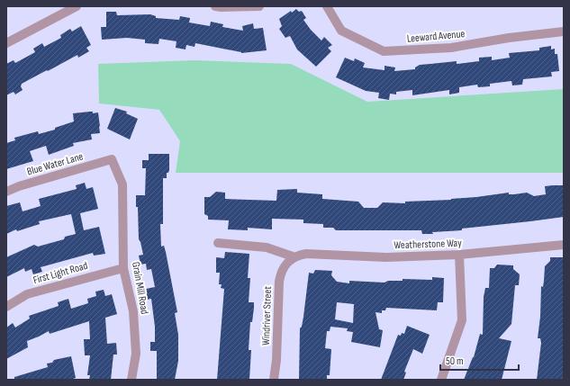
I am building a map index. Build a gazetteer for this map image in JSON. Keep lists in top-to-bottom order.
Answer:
{
  "streets": {
    "street": [
      "Leeward Avenue",
      "Blue Water Lane",
      "Weatherstone Way",
      "First Light Road",
      "Grain Mill Road",
      "Windriver Street"
    ]
  },
  "crossings": [
    ["Blue Water Lane", "Grain Mill Road"],
    ["Weatherstone Way", "Windriver Street"],
    ["First Light Road", "Grain Mill Road"]
  ],
  "scale_bar": "50 m"
}
